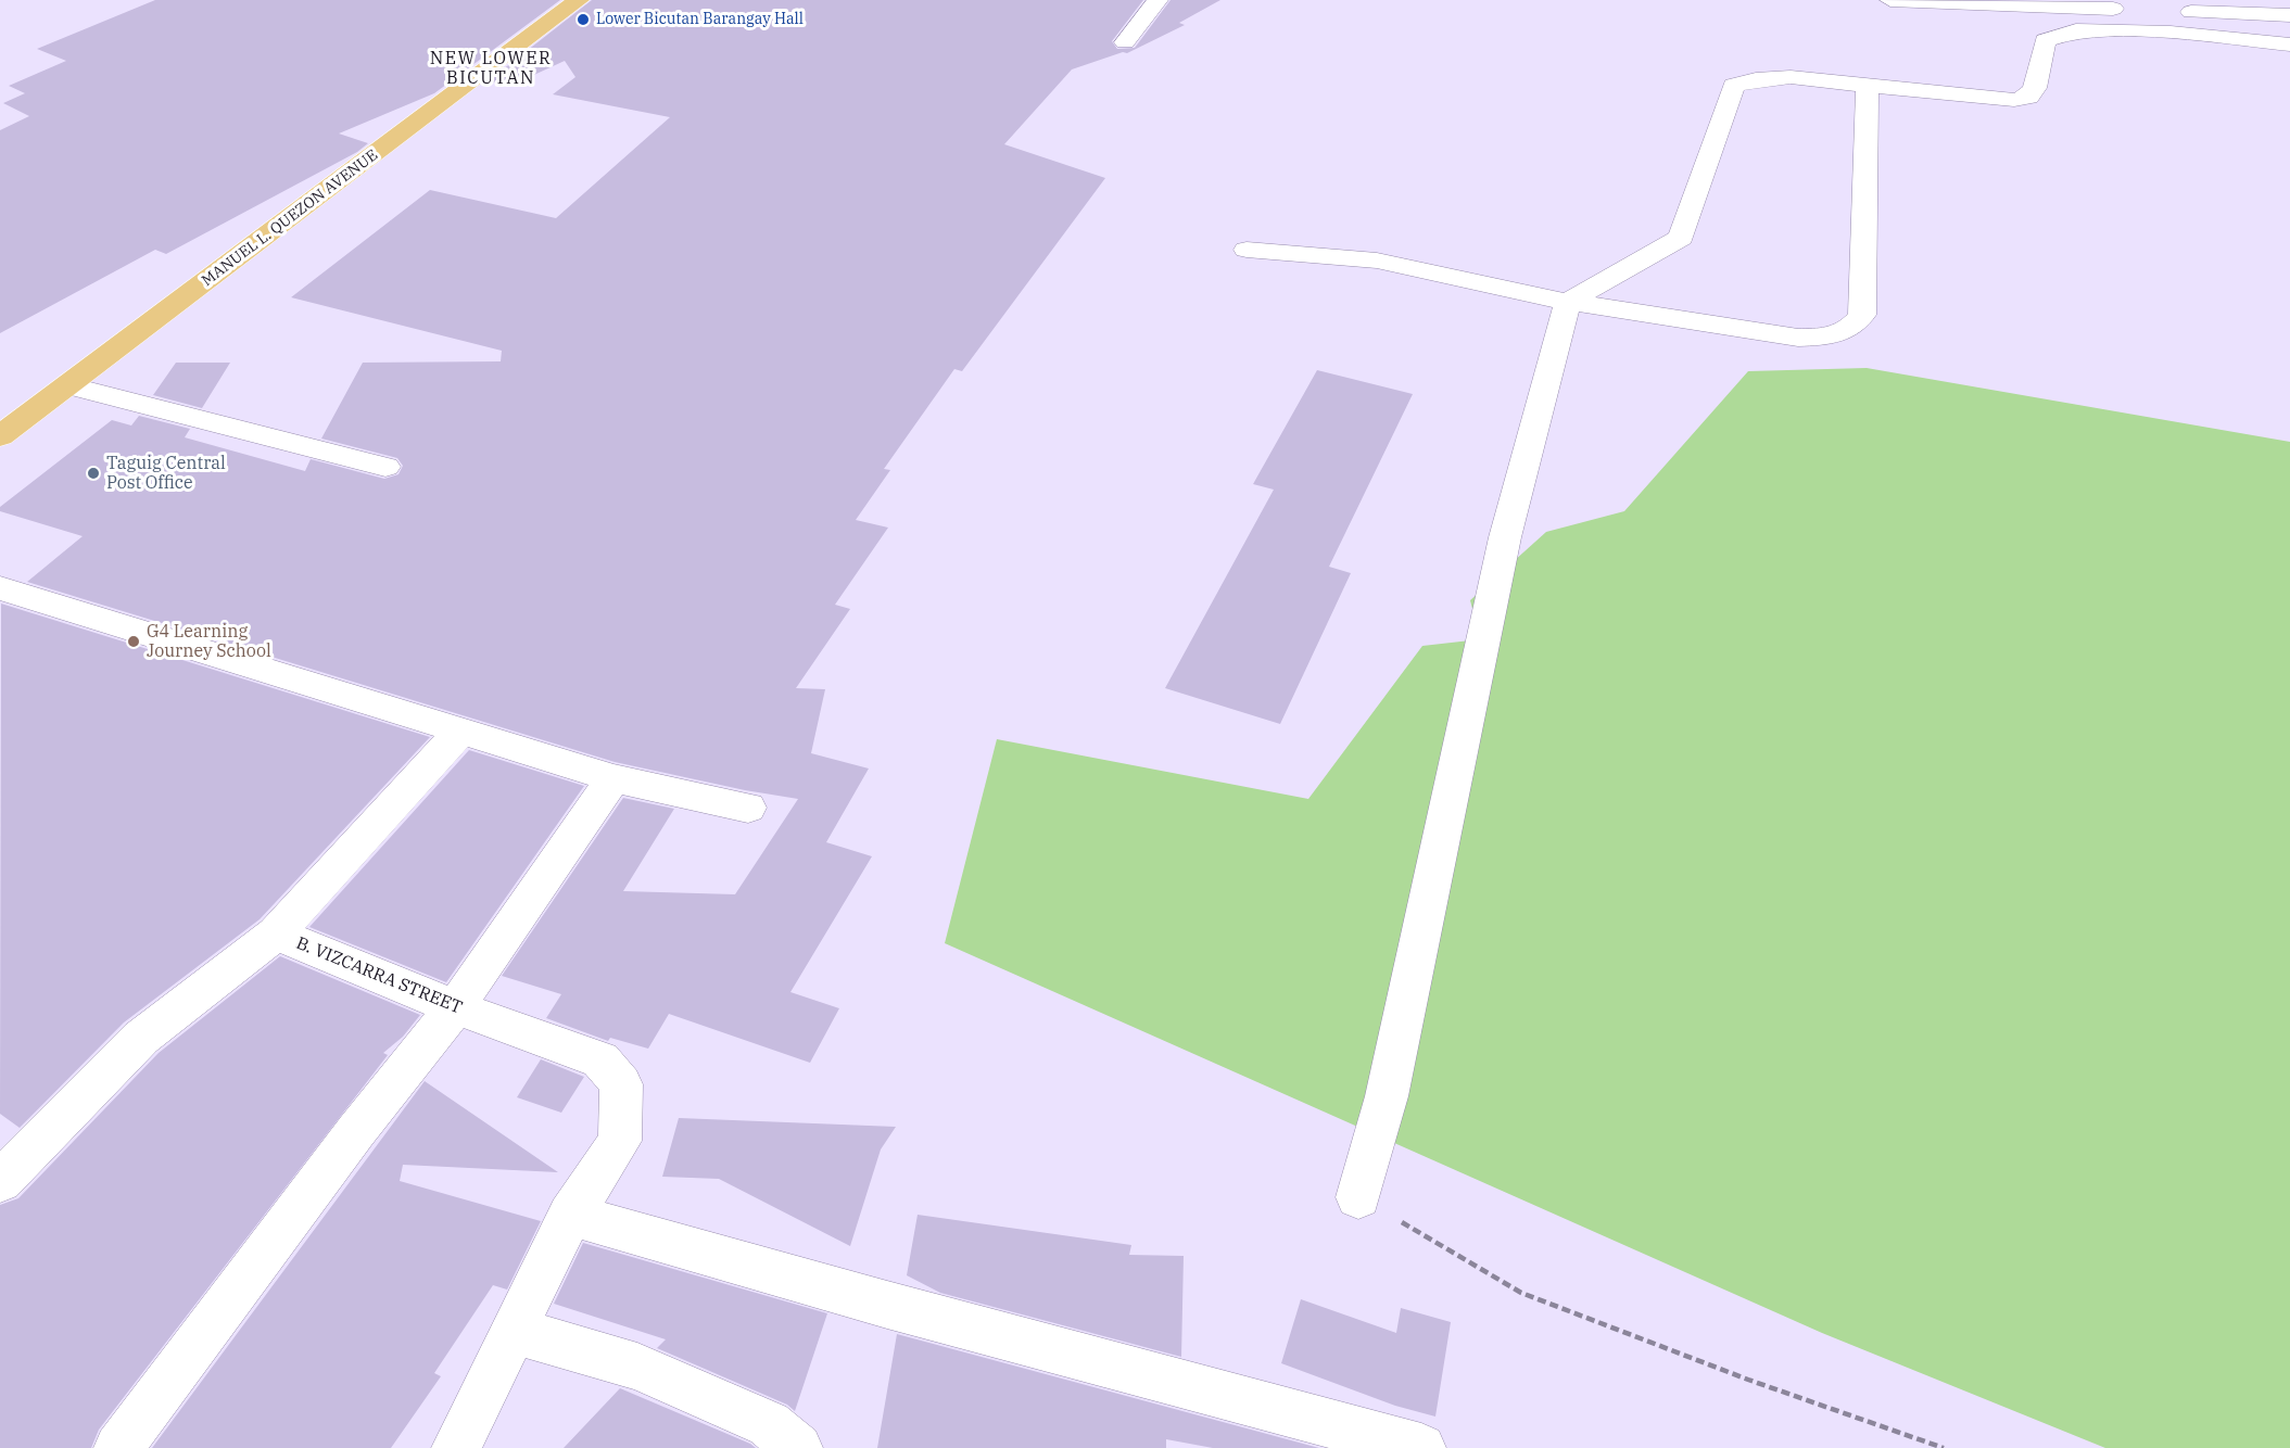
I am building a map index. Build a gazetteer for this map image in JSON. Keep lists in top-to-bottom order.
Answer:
{
  "streets": {
    "main road": ["MANUEL L. QUEZON AVENUE"],
    "street": ["B. VIZCARRA STREET"]
  },
  "districts": ["NEW LOWER BICUTAN"],
  "places": ["Lower Bicutan Barangay Hall", "Taguig Central Post Office", "G4 Learning Journey School"]
}
